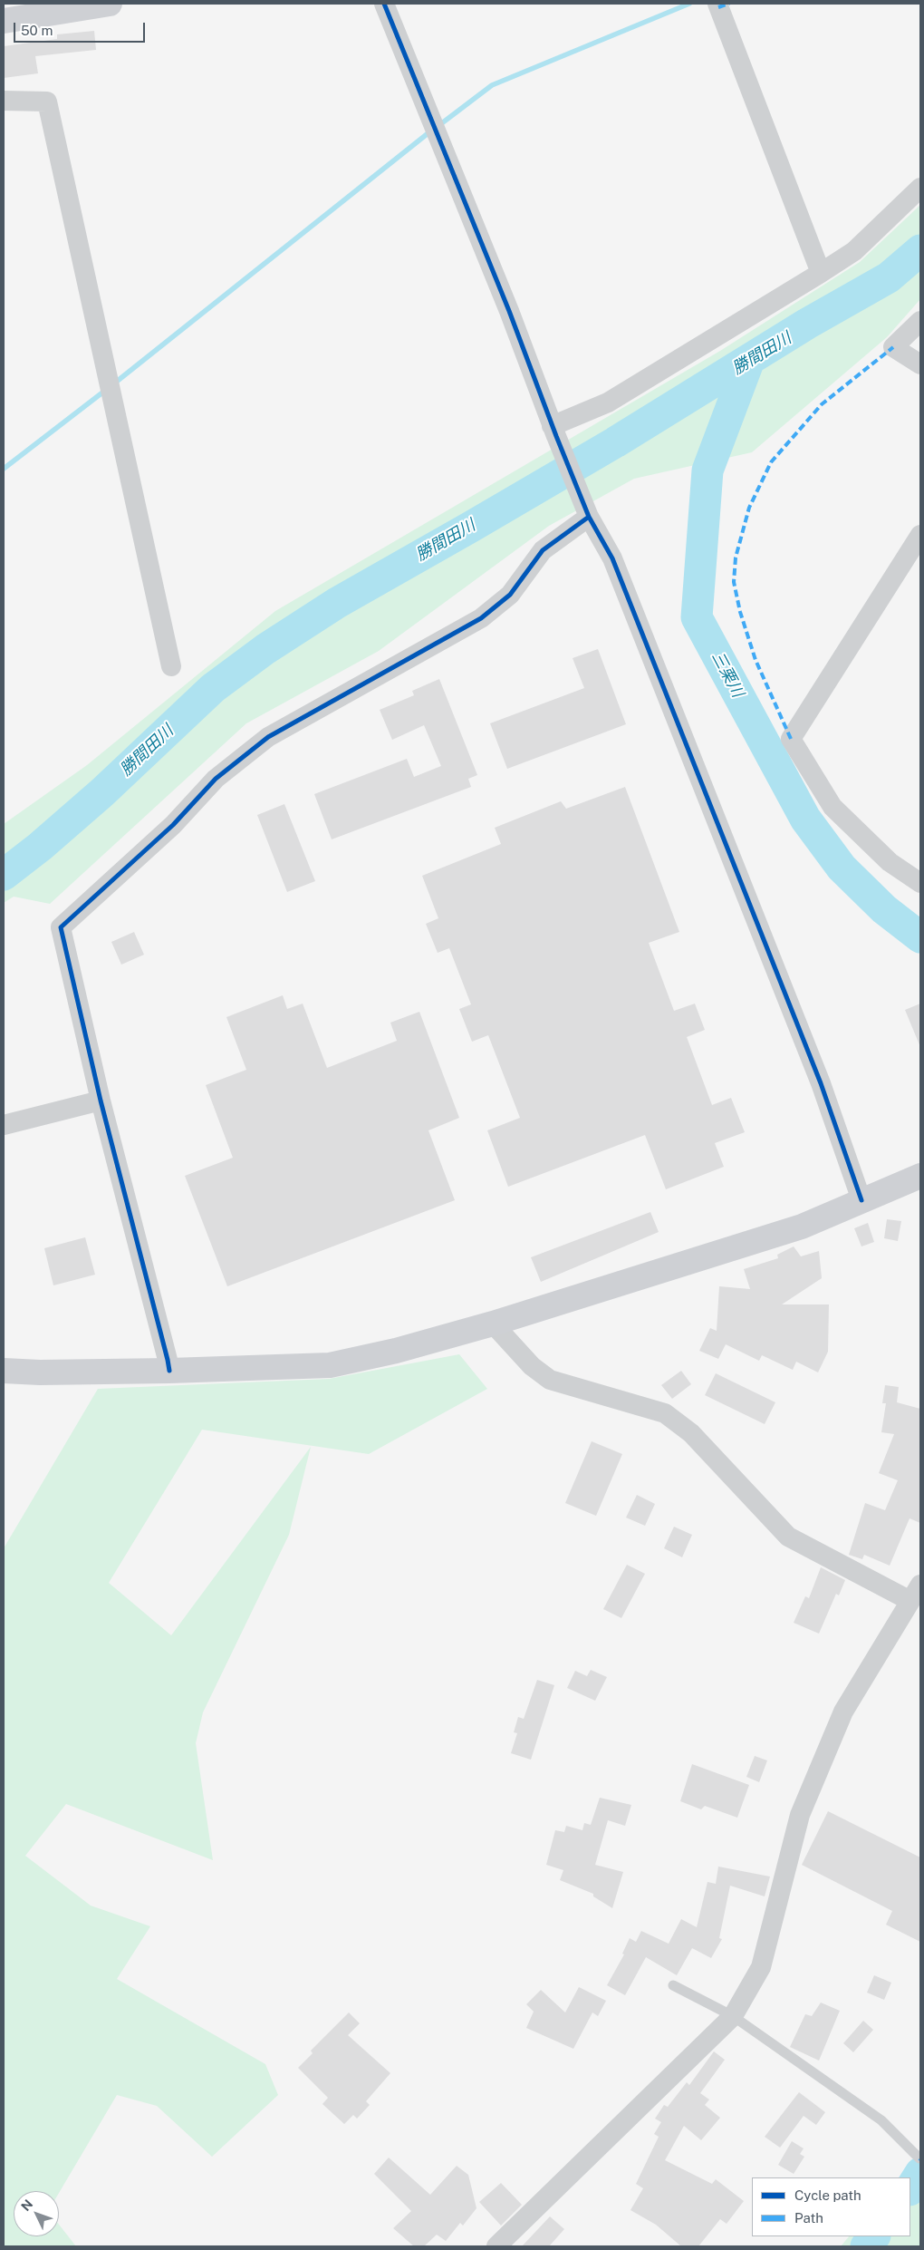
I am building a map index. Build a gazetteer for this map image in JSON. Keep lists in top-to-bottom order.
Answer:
{
  "water": ["勝間田川", "三栗川"],
  "legend": ["Cycle path", "Path"],
  "scale_bar": "50 m",
  "north": "top left"
}
